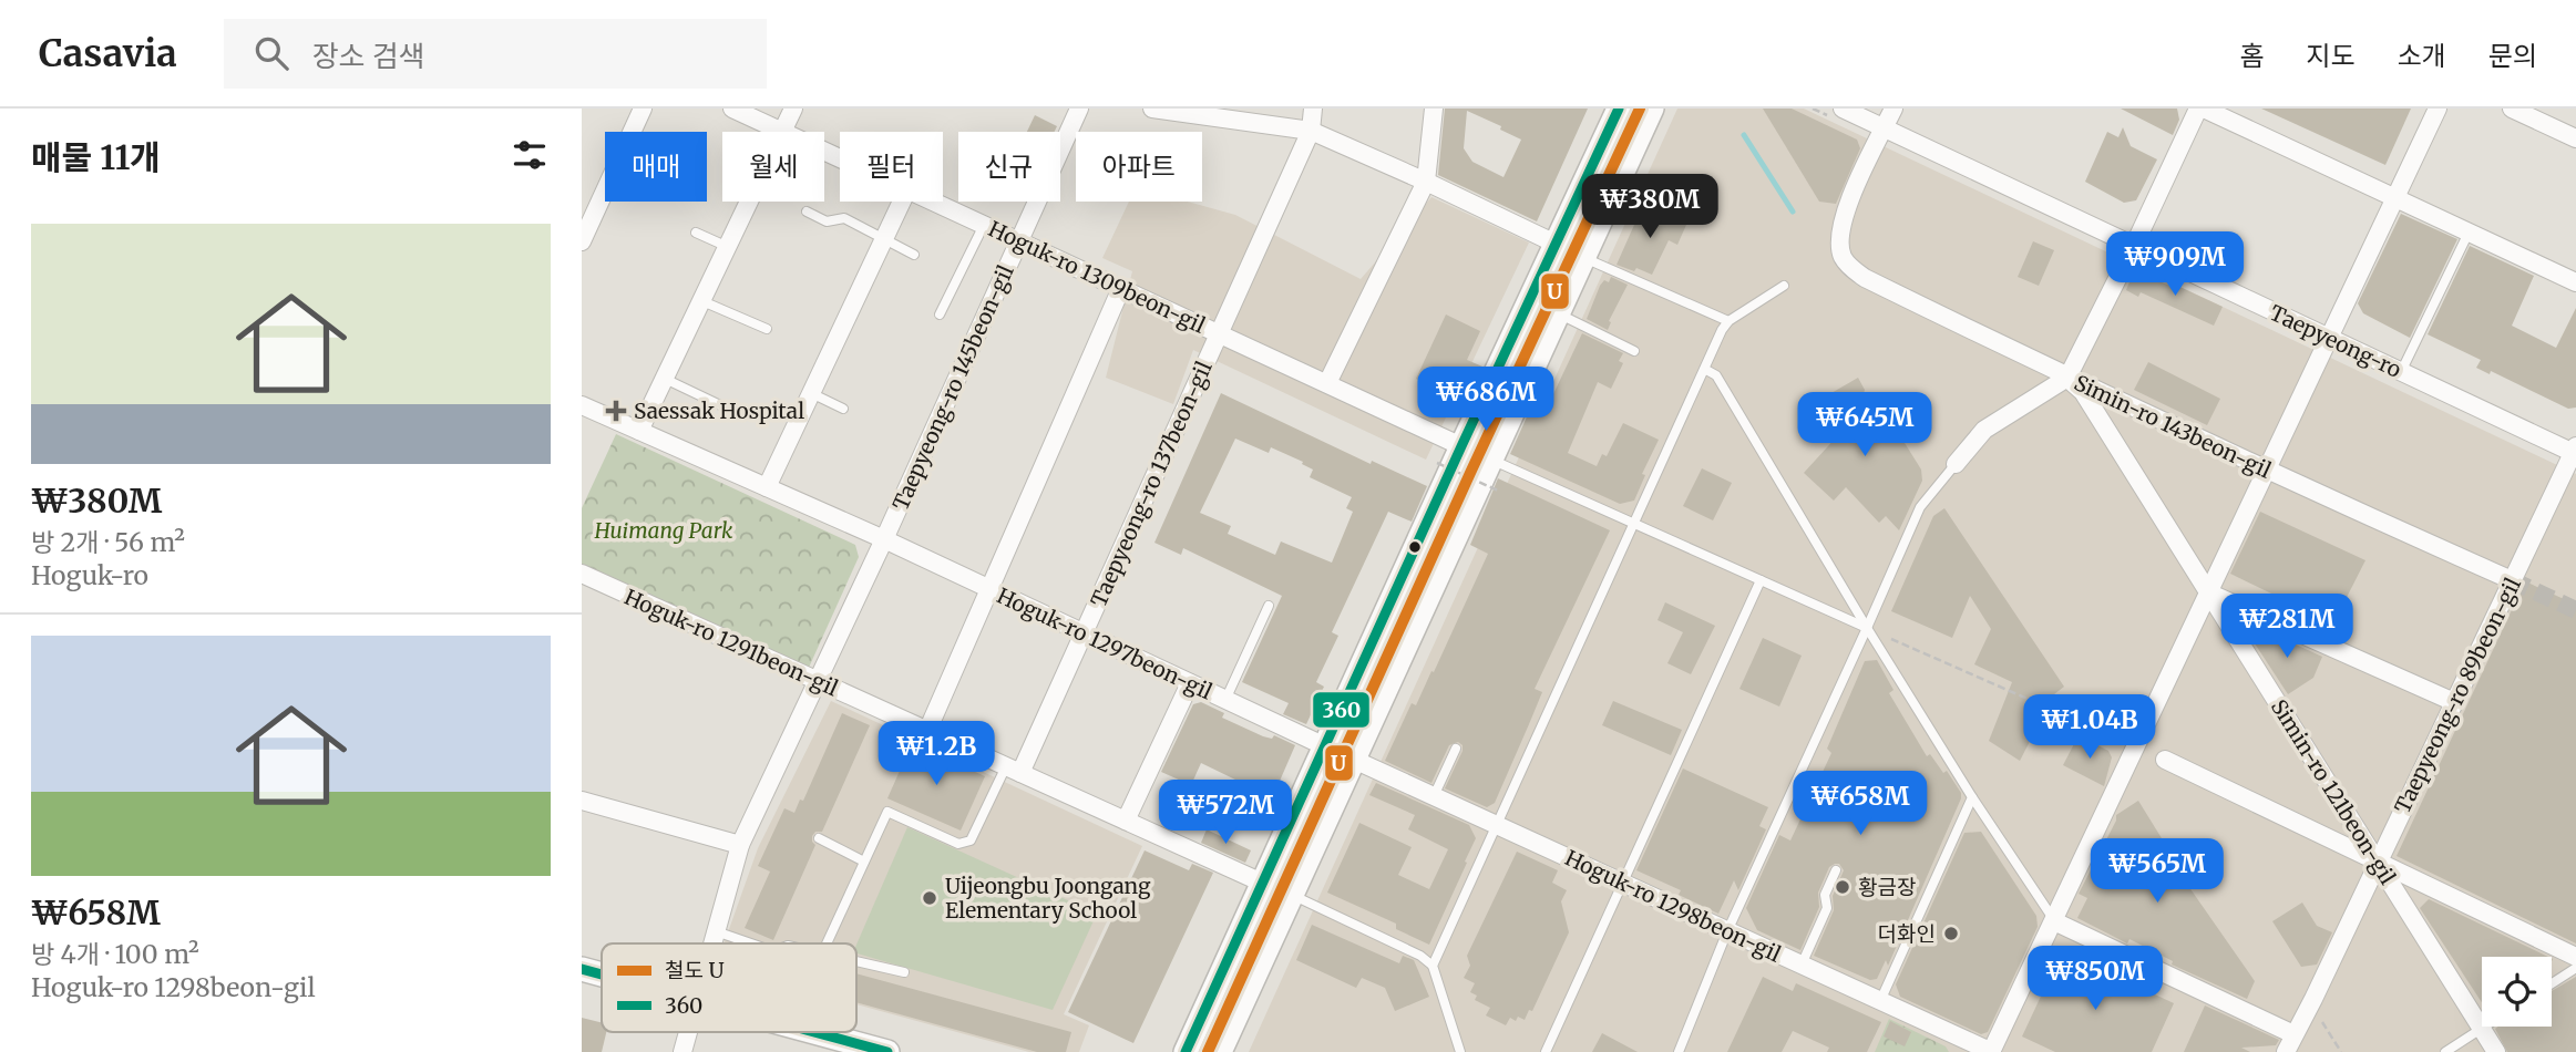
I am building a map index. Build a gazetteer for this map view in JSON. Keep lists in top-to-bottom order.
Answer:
{
  "streets": {
    "street": [
      "Hoguk-ro 1309beon-gil",
      "Taepyeong-ro",
      "Taepyeong-ro 145beon-gil",
      "Simin-ro 143beon-gil",
      "Taepyeong-ro 137beon-gil",
      "Hoguk-ro 1291beon-gil",
      "Hoguk-ro 1297beon-gil",
      "Taepyeong-ro 89beon-gil",
      "Simin-ro 121beon-gil",
      "Hoguk-ro 1298beon-gil"
    ]
  },
  "crossings": [
    ["Hoguk-ro 1309beon-gil", "Taepyeong-ro 145beon-gil"],
    ["Hoguk-ro 1309beon-gil", "Taepyeong-ro 137beon-gil"],
    ["Taepyeong-ro", "Simin-ro 143beon-gil"],
    ["Taepyeong-ro", "Taepyeong-ro 89beon-gil"],
    ["Taepyeong-ro 145beon-gil", "Hoguk-ro 1291beon-gil"],
    ["Taepyeong-ro 145beon-gil", "Hoguk-ro 1297beon-gil"],
    ["Simin-ro 143beon-gil", "Taepyeong-ro 89beon-gil"],
    ["Simin-ro 143beon-gil", "Simin-ro 121beon-gil"],
    ["Taepyeong-ro 137beon-gil", "Hoguk-ro 1291beon-gil"],
    ["Taepyeong-ro 137beon-gil", "Hoguk-ro 1297beon-gil"],
    ["Taepyeong-ro 89beon-gil", "Simin-ro 121beon-gil"]
  ],
  "parks": ["Huimang Park"],
  "places": {
    "health": ["Saessak Hospital"],
    "other": ["황금장", "Uijeongbu Joongang Elementary School", "더화인"]
  },
  "lines": ["rail line U", "transit line 360"],
  "legend": ["철도 U", "360"],
  "page": {
    "header": "Casavia",
    "search": "장소 검색",
    "nav": [
      "홈",
      "지도",
      "소개",
      "문의"
    ],
    "heading": "매물 11개",
    "chip": [
      "매매",
      "월세",
      "필터",
      "신규",
      "아파트"
    ],
    "price": [
      "₩380M",
      "₩909M",
      "₩686M",
      "₩645M",
      "₩281M",
      "₩1.04B",
      "₩1.2B",
      "₩658M",
      "₩572M",
      "₩565M",
      "₩850M"
    ],
    "list": [
      {
        "name": "₩380M",
        "note": "방 2개 · 56 m² · Hoguk-ro"
      },
      {
        "name": "₩658M",
        "note": "방 4개 · 100 m² · Hoguk-ro 1298beon-gil"
      }
    ]
  }
}
